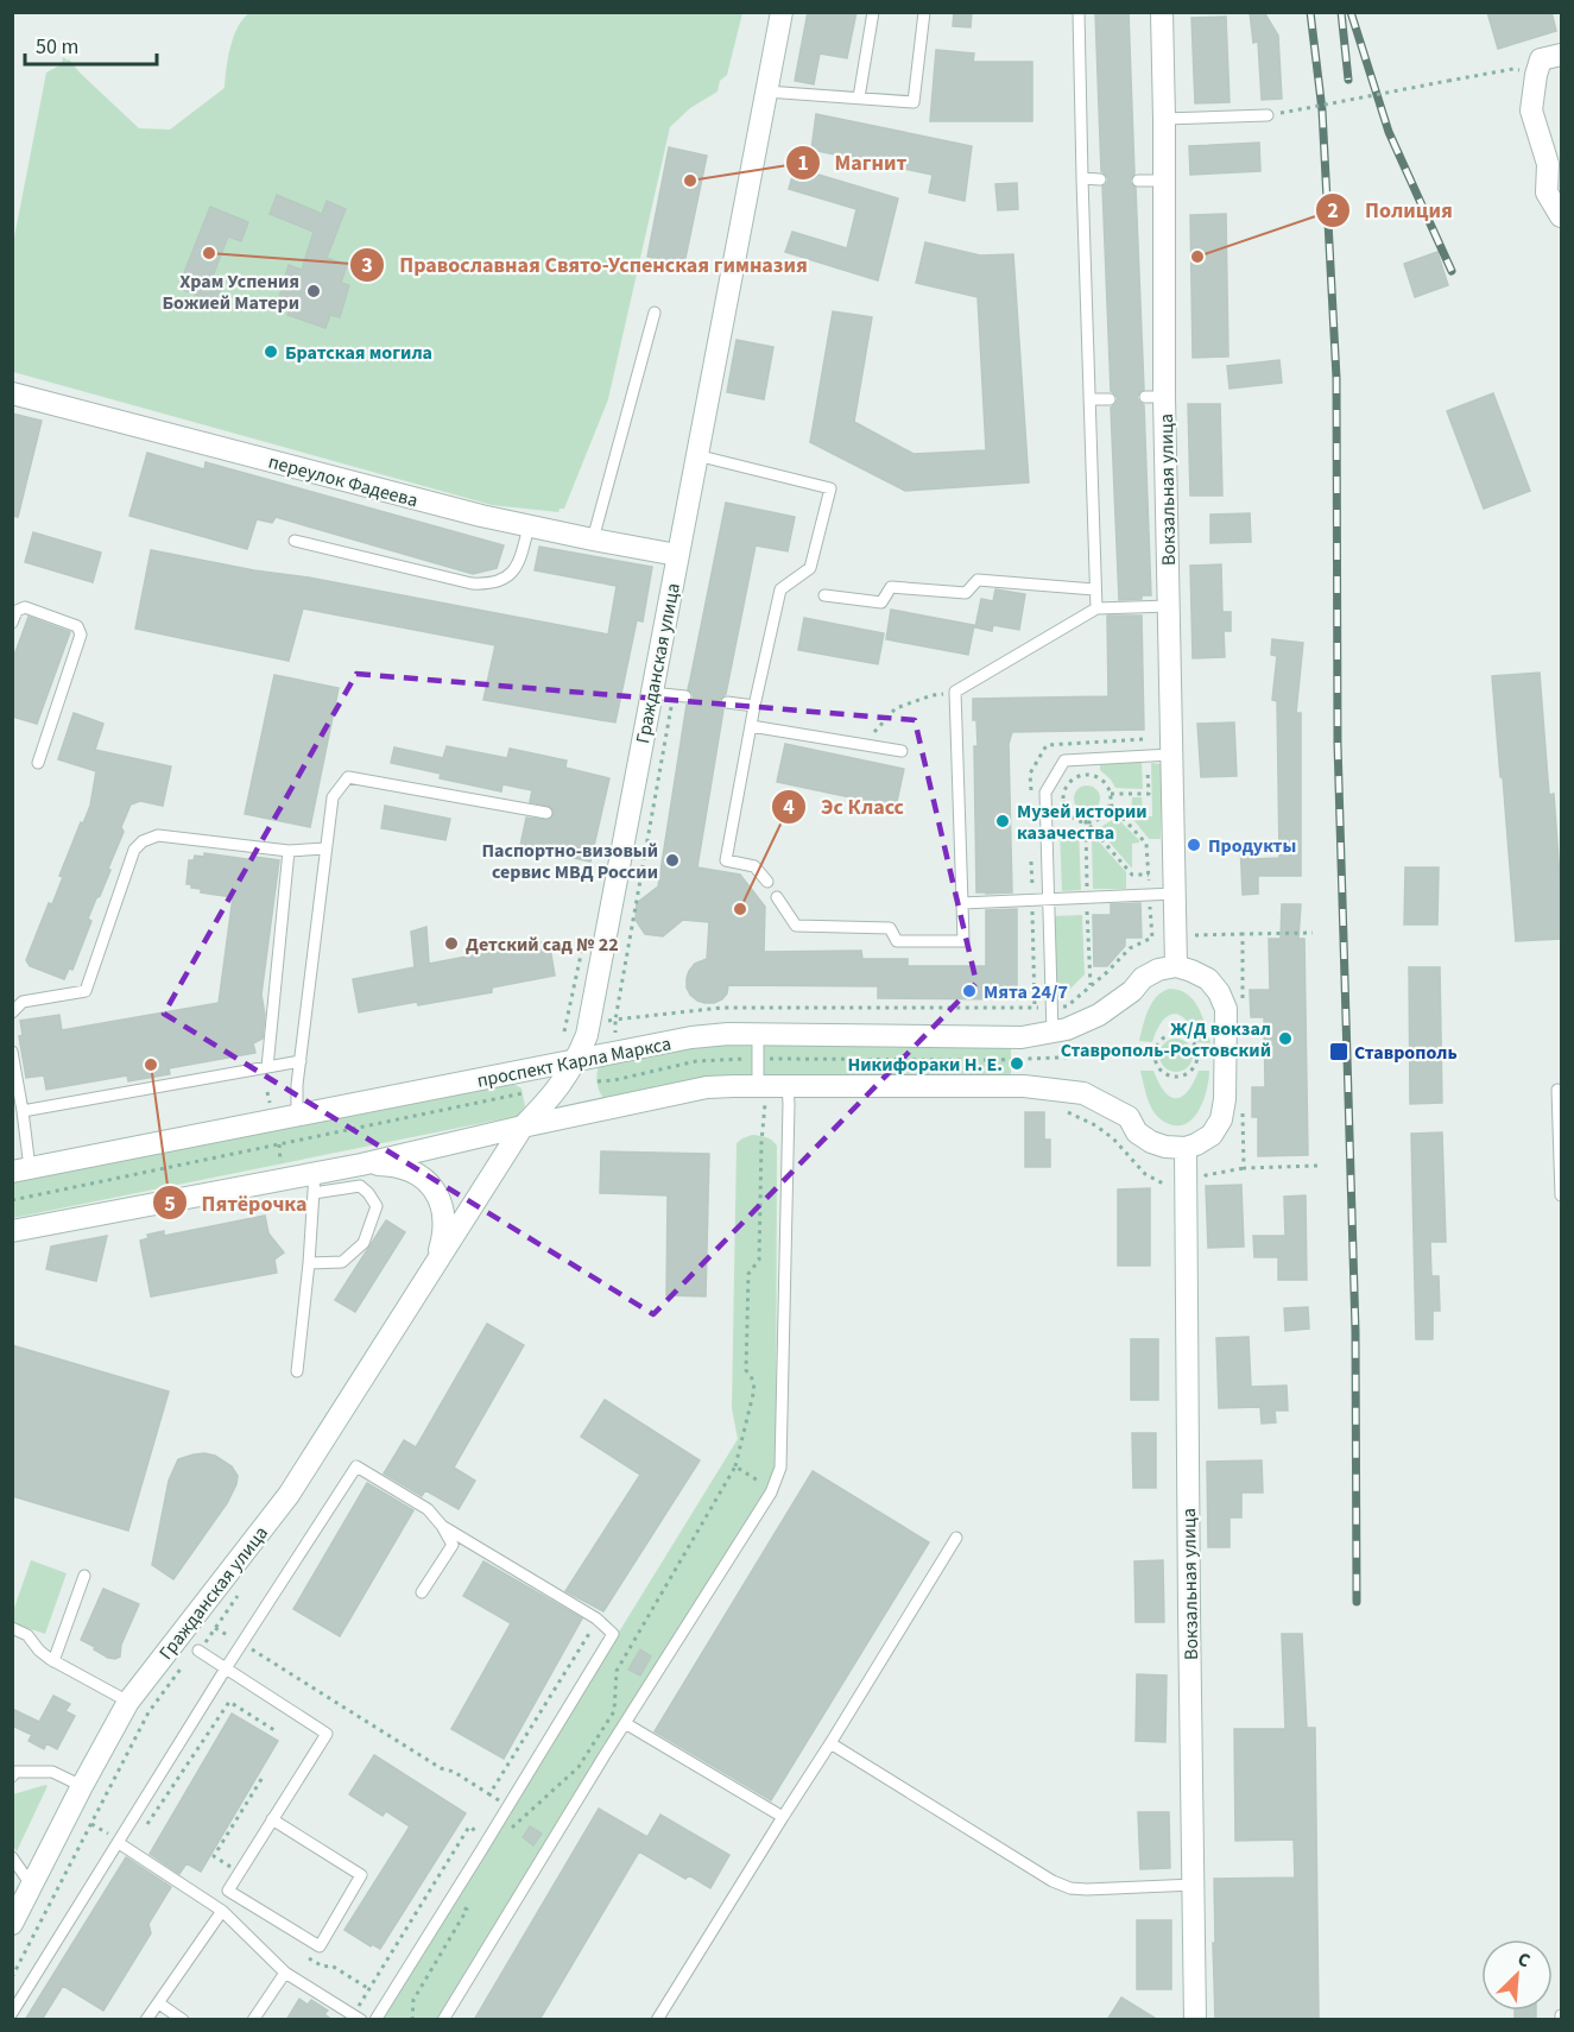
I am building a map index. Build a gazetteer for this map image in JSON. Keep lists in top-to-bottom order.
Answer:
{
  "streets": {
    "main road": [
      "переулок Фадеева",
      "Вокзальная улица",
      "Гражданская улица",
      "проспект Карла Маркса"
    ]
  },
  "crossings": [
    ["переулок Фадеева", "Гражданская улица"],
    ["Вокзальная улица", "проспект Карла Маркса"],
    ["Гражданская улица", "проспект Карла Маркса"]
  ],
  "places": {
    "other": [
      "Магнит",
      "Православная Свято-Успенская гимназия",
      "Полиция",
      "Храм Успения Божией Матери",
      "Братская могила",
      "Музей истории казачества",
      "Продукты",
      "Паспортно-визовый сервис МВД России",
      "Эс Класс",
      "Детский сад № 22",
      "Мята 24/7",
      "Ж/Д вокзал Ставрополь-Ростовский",
      "Никифораки Н. Е.",
      "Пятёрочка"
    ],
    "transit": ["Ставрополь"]
  },
  "scale_bar": "50 m",
  "north": "top right"
}
